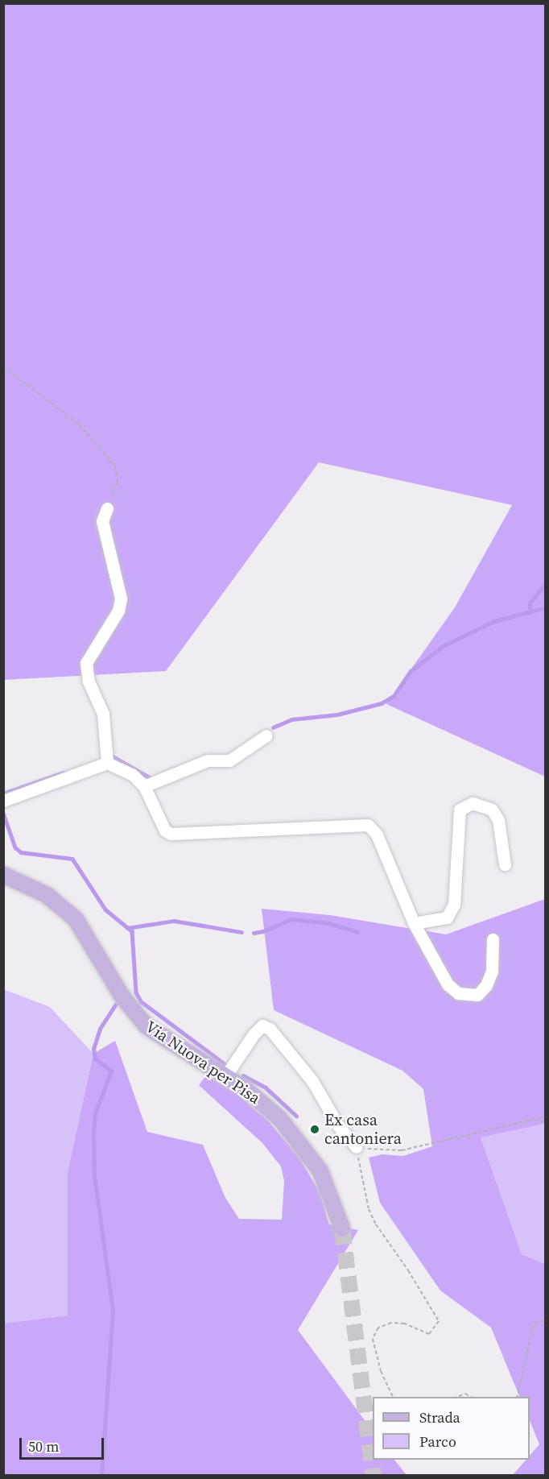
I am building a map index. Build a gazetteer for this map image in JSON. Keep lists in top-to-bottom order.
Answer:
{
  "streets": {
    "main road": ["Via Nuova per Pisa"]
  },
  "places": ["Ex casa cantoniera"],
  "legend": ["Strada", "Parco"],
  "scale_bar": "50 m"
}
